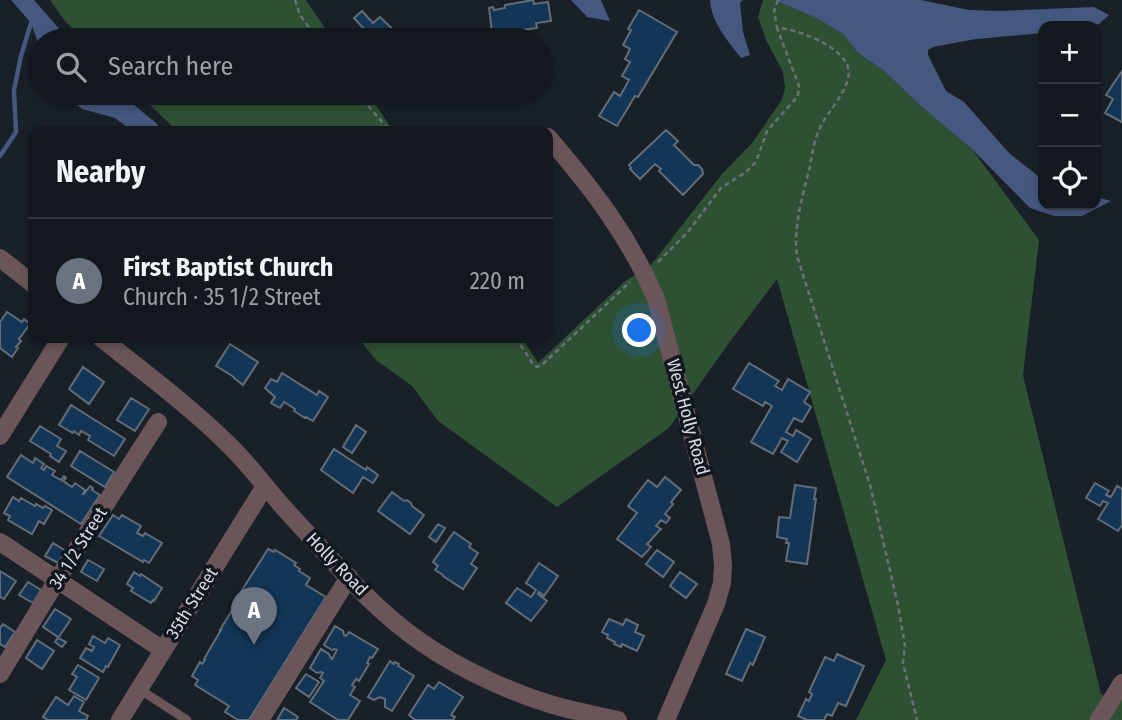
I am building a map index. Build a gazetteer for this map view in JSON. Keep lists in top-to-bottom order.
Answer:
{
  "streets": {
    "street": [
      "West Holly Road",
      "34 1/2 Street",
      "Holly Road",
      "35th Street"
    ]
  },
  "crossings": [
    ["Holly Road", "35th Street"]
  ],
  "page": {
    "map_buttons": ["+", "−"],
    "search": "Search here",
    "heading": "Nearby",
    "list": [
      {
        "mark": "A",
        "name": "First Baptist Church",
        "note": "Church · 35 1/2 Street",
        "value": "220 m"
      }
    ],
    "pins": "A"
  }
}
